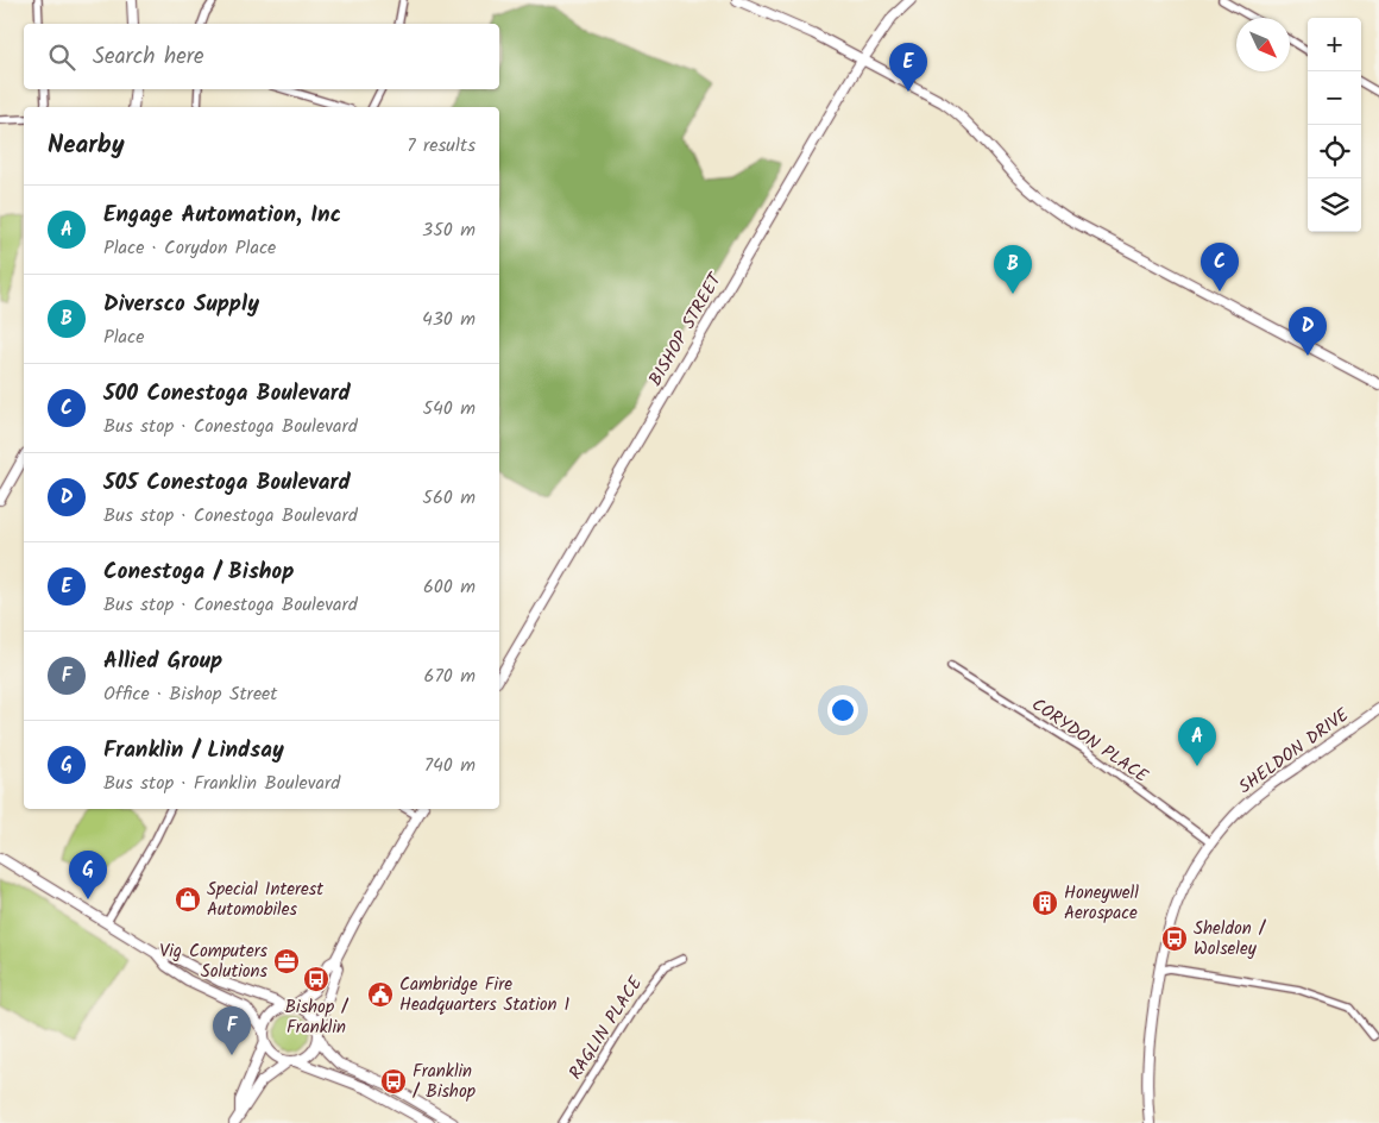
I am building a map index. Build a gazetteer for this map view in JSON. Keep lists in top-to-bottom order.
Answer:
{
  "streets": {
    "main road": ["BISHOP STREET", "SHELDON DRIVE"],
    "street": ["CORYDON PLACE", "RAGLIN PLACE"]
  },
  "crossings": [
    ["CORYDON PLACE", "SHELDON DRIVE"]
  ],
  "places": {
    "shop": ["Special Interest Automobiles"],
    "building": ["Honeywell Aerospace"],
    "bus stop": ["Sheldon / Wolseley", "Bishop / Franklin", "Franklin / Bishop"],
    "office": ["Vig Computers Solutions"],
    "public building": ["Cambridge Fire Headquarters Station 1"]
  },
  "north": "bottom right",
  "page": {
    "map_buttons": ["+", "−"],
    "search": "Search here",
    "pins": [
      "E",
      "C",
      "B",
      "D",
      "A",
      "G",
      "F"
    ],
    "heading": ["Nearby", "7 results"],
    "list": [
      {
        "mark": "A",
        "name": "Engage Automation, Inc",
        "note": "Place · Corydon Place",
        "value": "350 m"
      },
      {
        "mark": "B",
        "name": "Diversco Supply",
        "note": "Place",
        "value": "430 m"
      },
      {
        "mark": "C",
        "name": "500 Conestoga Boulevard",
        "note": "Bus stop · Conestoga Boulevard",
        "value": "540 m"
      },
      {
        "mark": "D",
        "name": "505 Conestoga Boulevard",
        "note": "Bus stop · Conestoga Boulevard",
        "value": "560 m"
      },
      {
        "mark": "E",
        "name": "Conestoga / Bishop",
        "note": "Bus stop · Conestoga Boulevard",
        "value": "600 m"
      },
      {
        "mark": "F",
        "name": "Allied Group",
        "note": "Office · Bishop Street",
        "value": "670 m"
      },
      {
        "mark": "G",
        "name": "Franklin / Lindsay",
        "note": "Bus stop · Franklin Boulevard",
        "value": "740 m"
      }
    ]
  }
}
